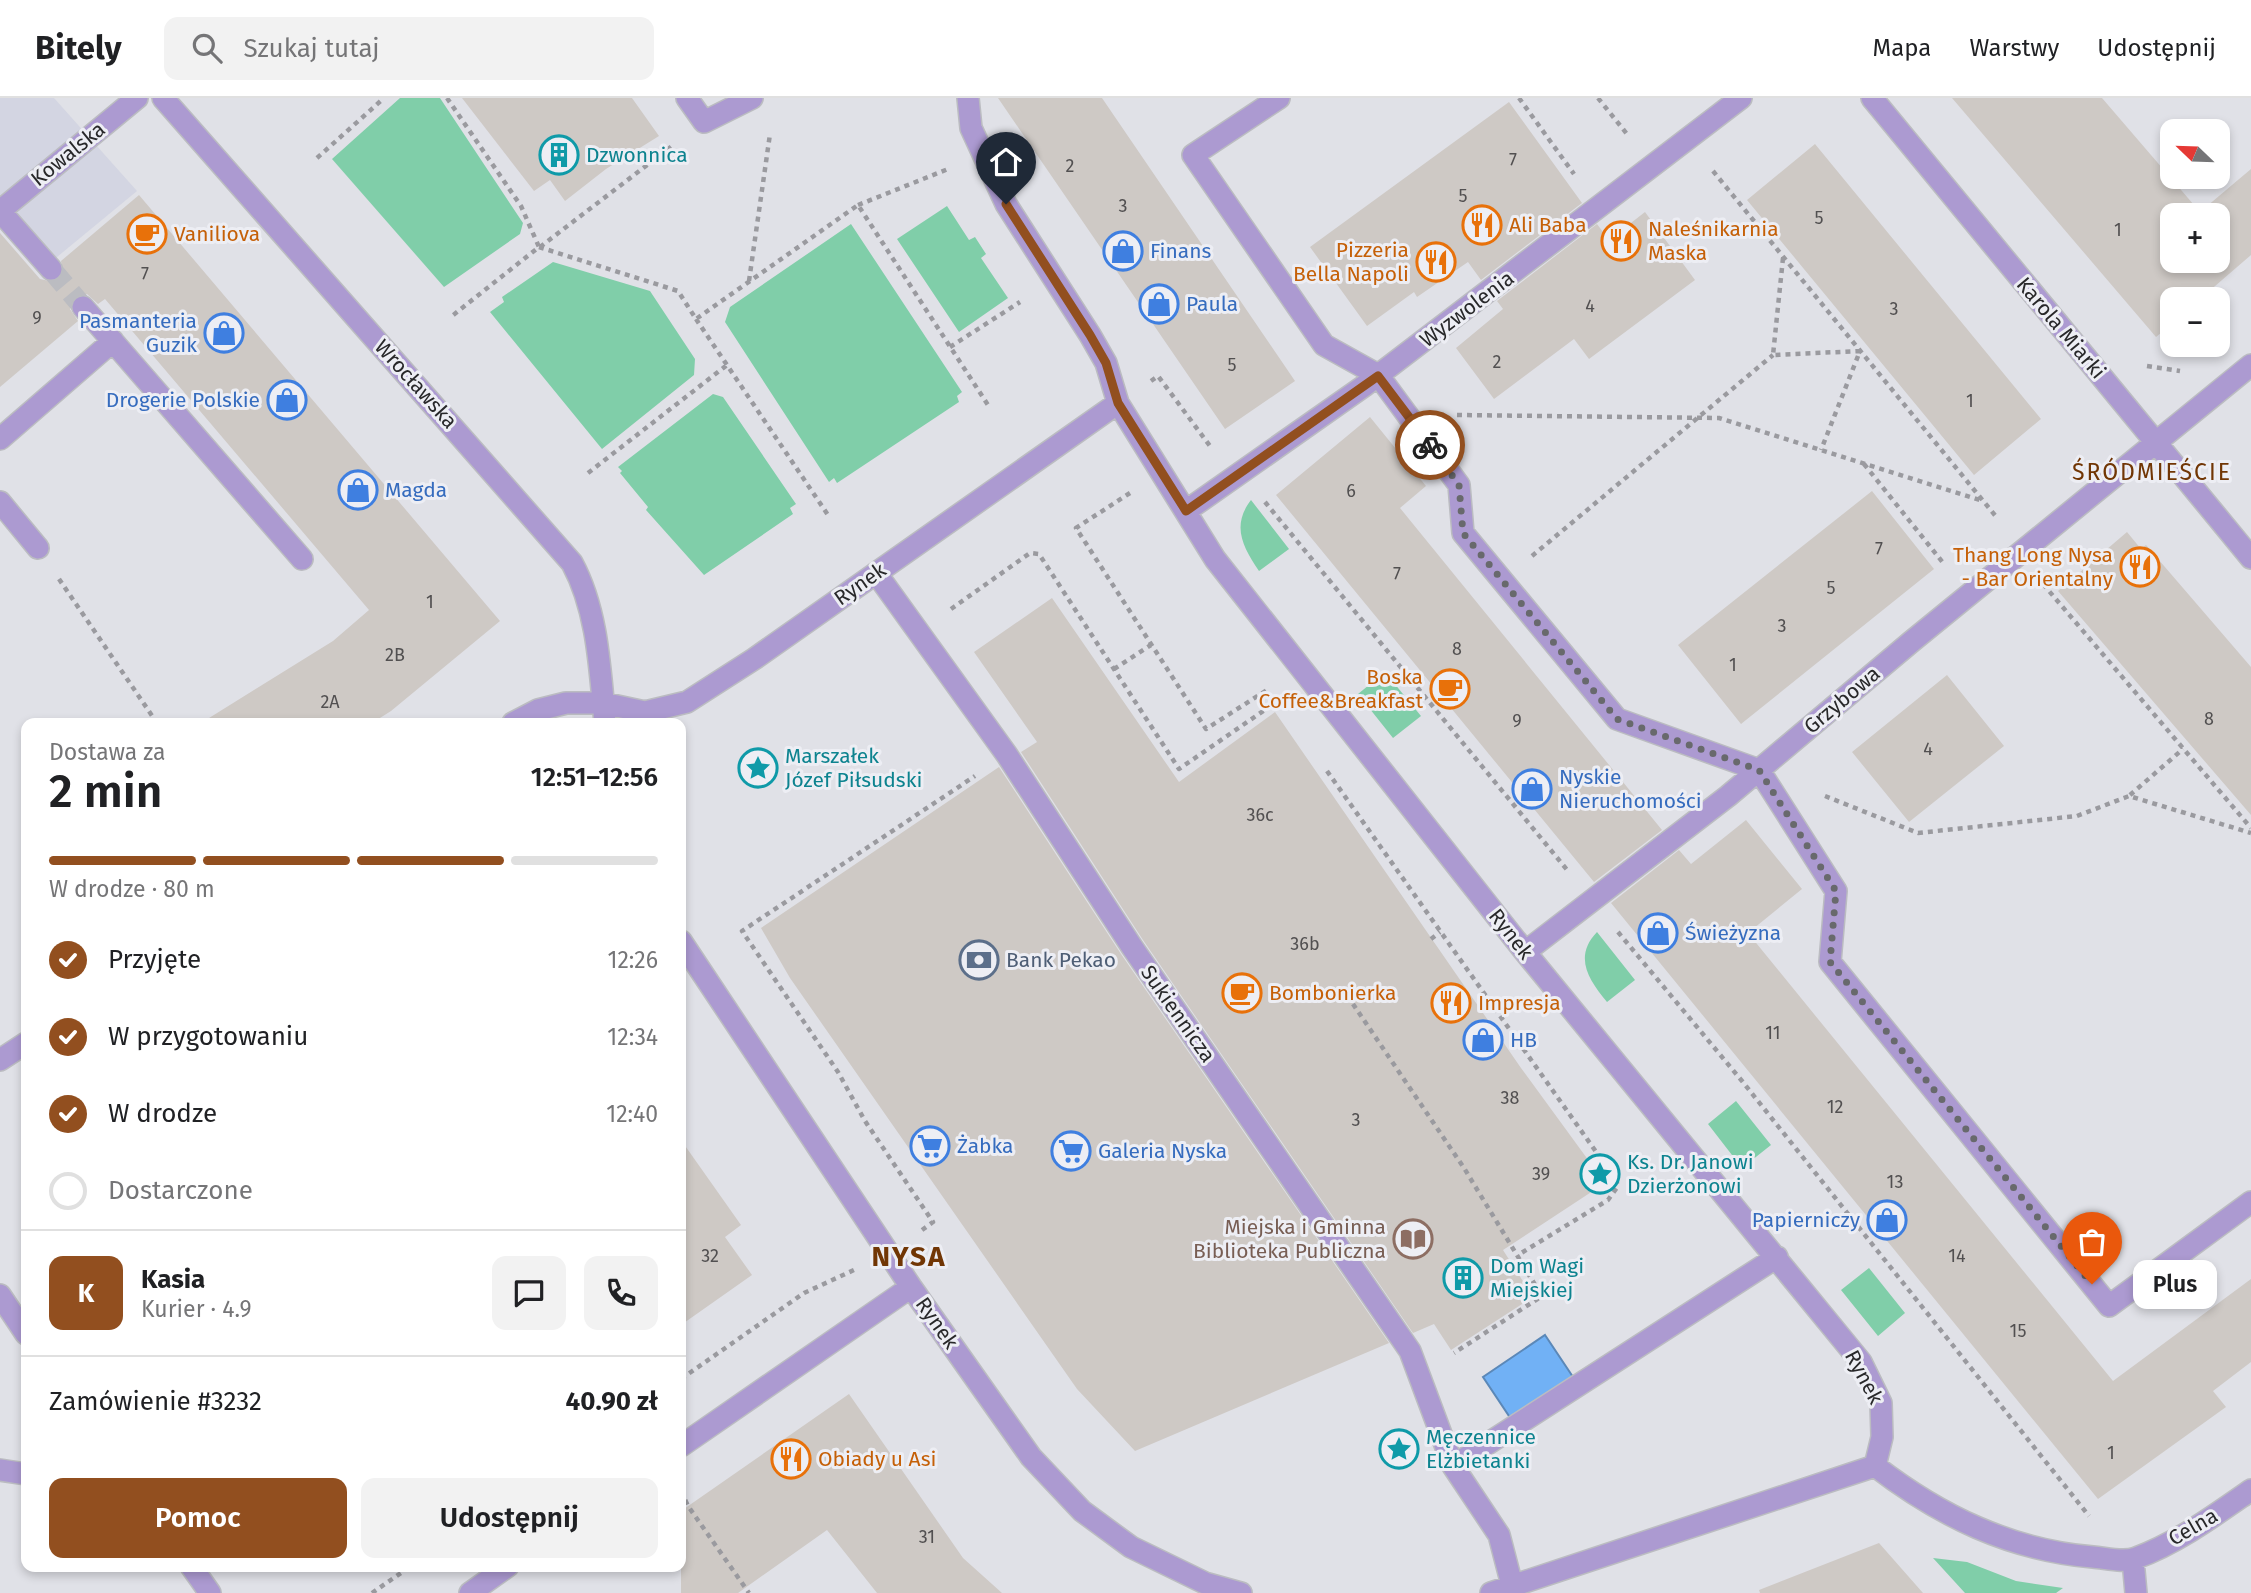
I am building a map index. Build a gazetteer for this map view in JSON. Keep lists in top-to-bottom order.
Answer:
{
  "streets": {
    "street": [
      "Kowalska",
      "Wyzwolenia",
      "Karola Miarki",
      "Wrocławska",
      "Rynek",
      "Grzybowa",
      "Sukiennicza",
      "Celna"
    ]
  },
  "crossings": [
    ["Wyzwolenia", "Rynek"],
    ["Karola Miarki", "Grzybowa"],
    ["Wrocławska", "Rynek"],
    ["Rynek", "Grzybowa"],
    ["Rynek", "Sukiennicza"]
  ],
  "districts": ["ŚRÓDMIEŚCIE", "NYSA"],
  "places": {
    "building": ["Dzwonnica", "Dom Wagi Miejskiej"],
    "restaurant": [
      "Ali Baba",
      "Naleśnikarnia Maska",
      "Pizzeria Bella Napoli",
      "Thang Long Nysa - Bar Orientalny",
      "Impresja",
      "Obiady u Asi"
    ],
    "cafe": ["Vaniliova", "Boska Coffee&Breakfast", "Bombonierka"],
    "shop": [
      "Finans",
      "Paula",
      "Pasmanteria Guzik",
      "Drogerie Polskie",
      "Magda",
      "Nyskie Nieruchomości",
      "Świeżyzna",
      "HB",
      "Papierniczy"
    ],
    "place": ["Marszałek Józef Piłsudski", "Ks. Dr. Janowi Dzierżonowi", "Męczennice Elżbietanki"],
    "bank": ["Bank Pekao"],
    "supermarket": ["Żabka", "Galeria Nyska"],
    "library": ["Miejska i Gminna Biblioteka Publiczna"],
    "other": ["Plus"]
  },
  "house_numbers": [
    "7",
    "2",
    "5",
    "3",
    "5",
    "1",
    "7",
    "4",
    "3",
    "9",
    "2",
    "5",
    "1",
    "6",
    "7",
    "7",
    "5",
    "1",
    "3",
    "8",
    "2B",
    "1",
    "2A",
    "8",
    "9",
    "4",
    "36c",
    "36b",
    "11",
    "38",
    "12",
    "3",
    "39",
    "13",
    "32",
    "14",
    "15",
    "1",
    "31"
  ],
  "north": "top left",
  "page": {
    "header": "Bitely",
    "search": "Szukaj tutaj",
    "nav": ["Mapa", "Warstwy", "Udostępnij"],
    "map_buttons": ["+", "−"],
    "heading": ["2 min", "Dostawa za", "12:51–12:56"],
    "panel": [
      "Kasia",
      "Kurier · 4.9",
      "Zamówienie #3232",
      "40.90 zł"
    ],
    "bar": "W drodze · 80 m",
    "list": [
      ["Przyjęte", "12:26"],
      ["W przygotowaniu", "12:34"],
      ["W drodze", "12:40"],
      "Dostarczone"
    ],
    "round": "K",
    "bubble": "Plus",
    "buttons": ["Pomoc", "Udostępnij"]
  }
}
